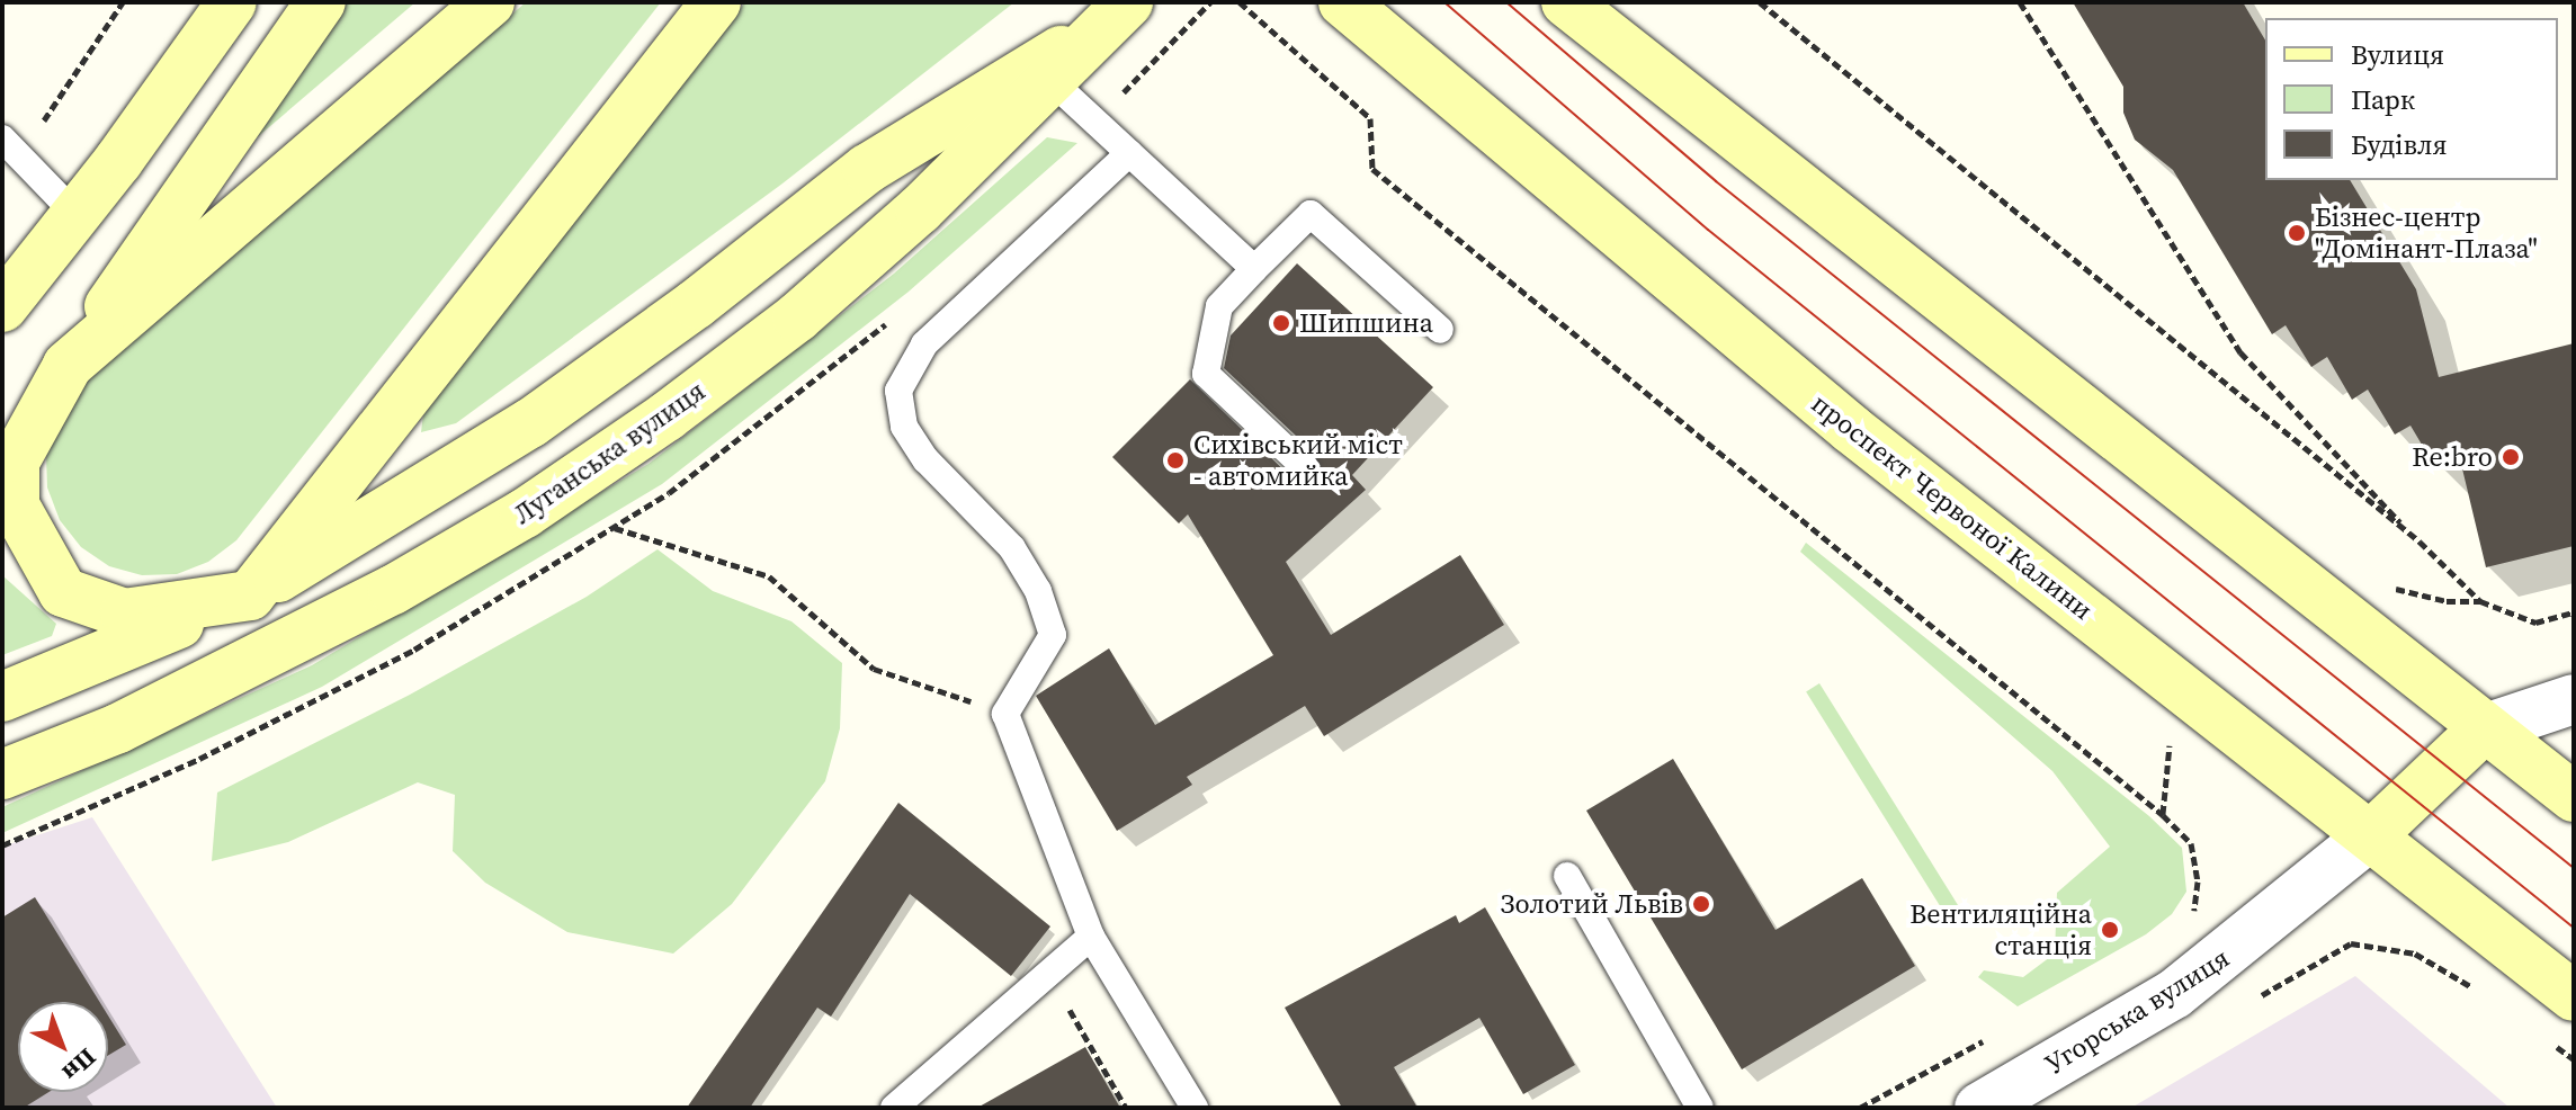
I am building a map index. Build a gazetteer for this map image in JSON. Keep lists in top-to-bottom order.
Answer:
{
  "streets": {
    "main road": ["Луганська вулиця", "проспект Червоної Калини"],
    "street": ["Угорська вулиця"]
  },
  "crossings": [
    ["проспект Червоної Калини", "Угорська вулиця"]
  ],
  "places": [
    "Бізнес-центр \"Домінант-Плаза\"",
    "Шипшина",
    "Re:bro",
    "Сихівський міст - автомийка",
    "Золотий Львів",
    "Вентиляційна станція"
  ],
  "legend": ["Вулиця", "Парк", "Будівля"],
  "north": "bottom right"
}
